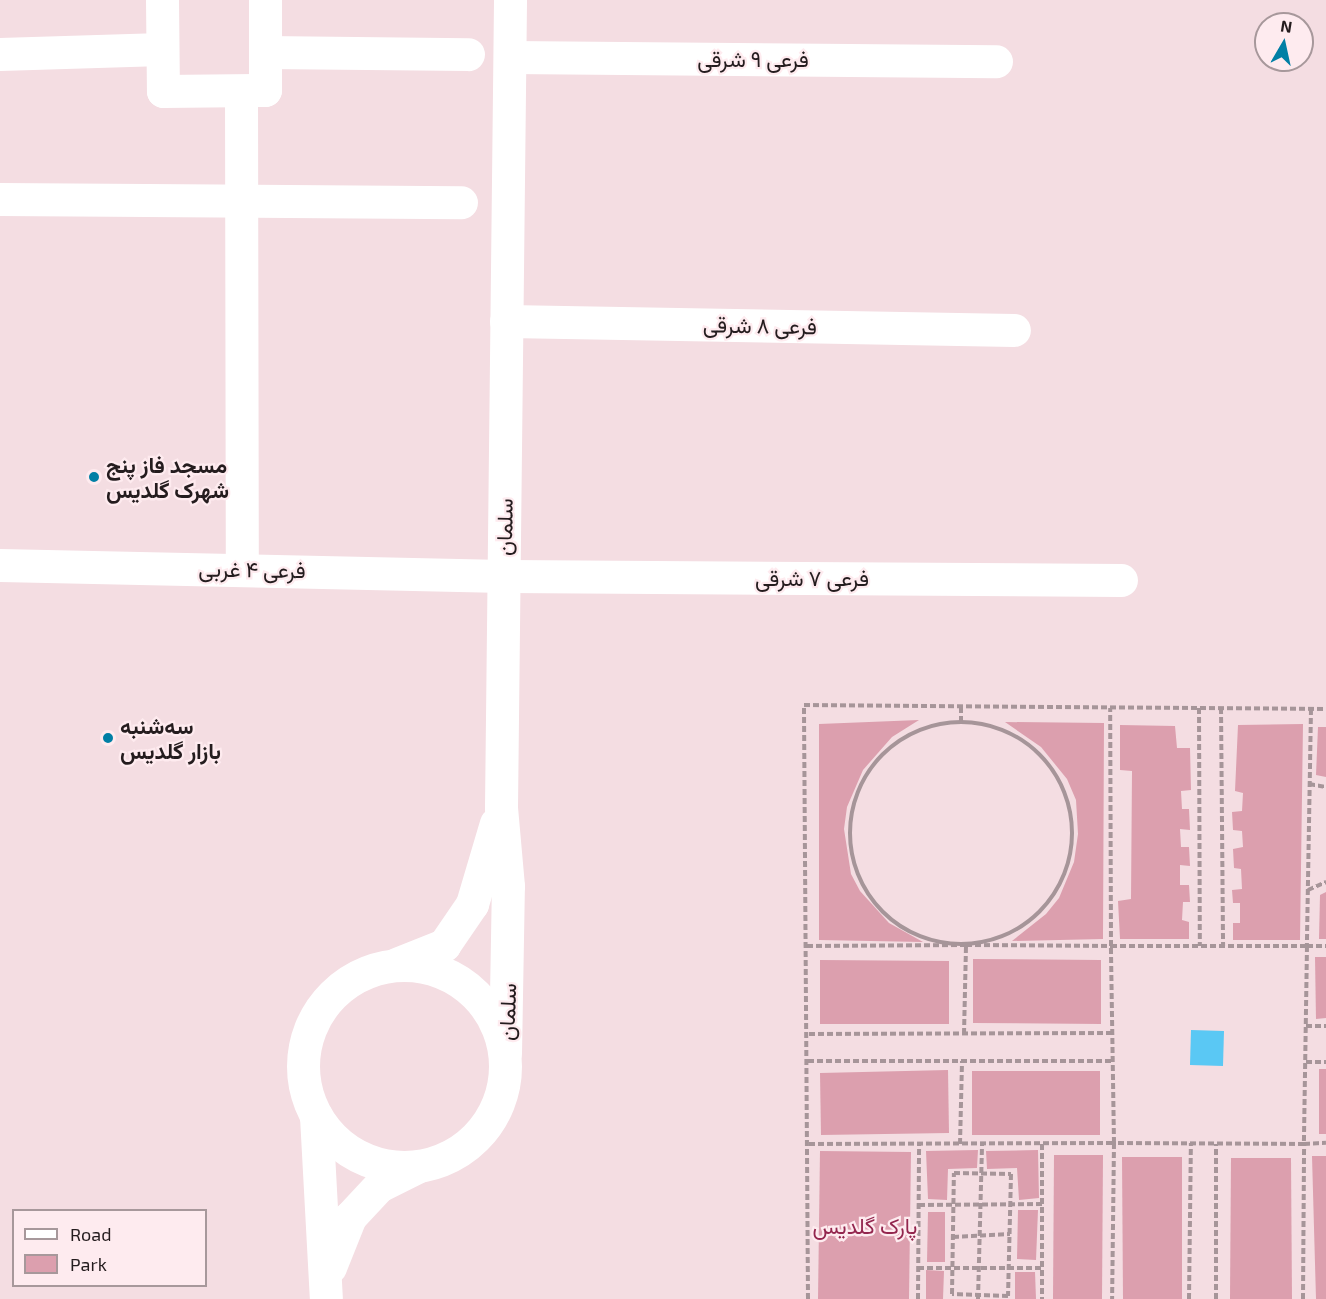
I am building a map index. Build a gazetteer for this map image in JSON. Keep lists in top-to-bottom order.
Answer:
{
  "streets": {
    "street": [
      "فرعی ۹ شرقی",
      "فرعی ۸ شرقی",
      "سلمان",
      "فرعی ۴ غربی",
      "فرعی ۷ شرقی"
    ]
  },
  "crossings": [
    ["فرعی ۹ شرقی", "سلمان"],
    ["فرعی ۸ شرقی", "سلمان"],
    ["سلمان", "فرعی ۴ غربی"],
    ["سلمان", "فرعی ۷ شرقی"],
    ["فرعی ۴ غربی", "فرعی ۷ شرقی"]
  ],
  "parks": ["پارک گلدیس"],
  "places": ["مسجد فاز پنج شهرک گلدیس", "سه‌شنبه بازار گلدیس"],
  "legend": ["Road", "Park"],
  "north": "top"
}
